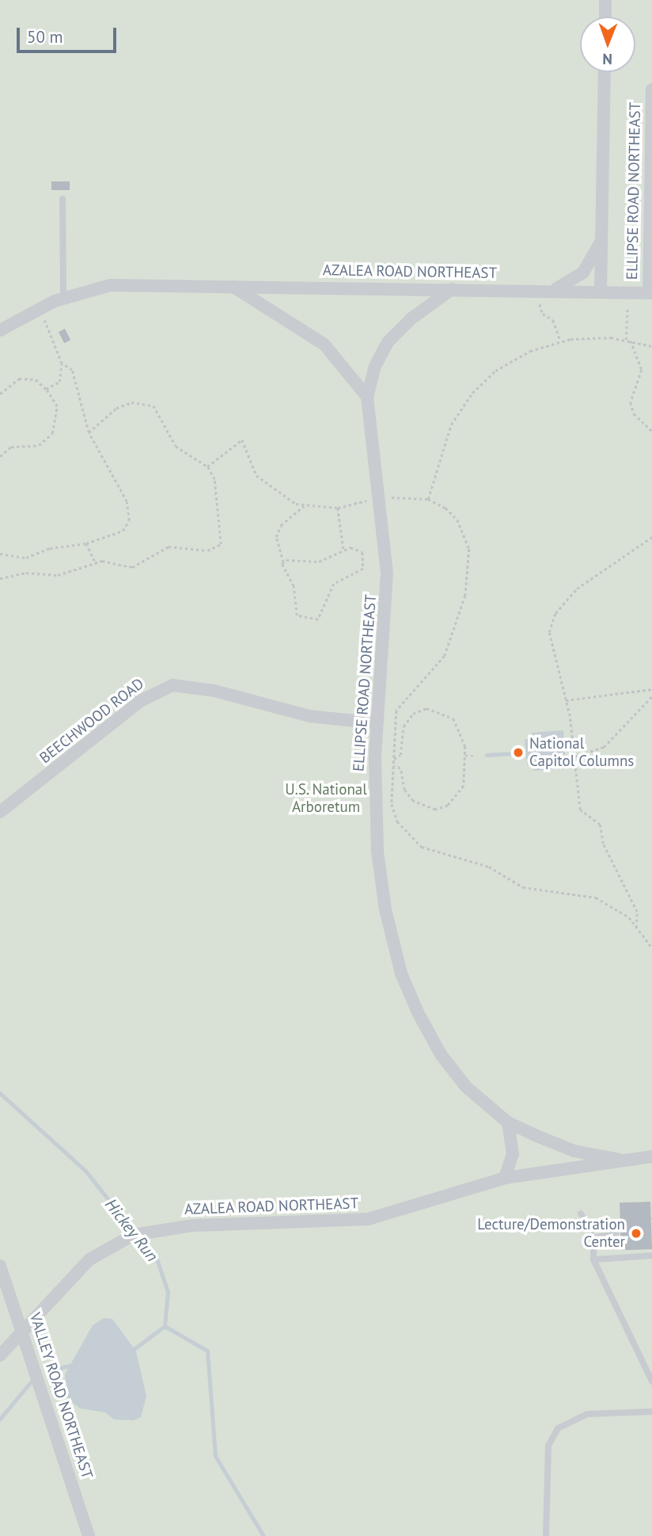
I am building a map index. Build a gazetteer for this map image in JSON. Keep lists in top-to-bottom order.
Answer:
{
  "streets": {
    "street": [
      "ELLIPSE ROAD NORTHEAST",
      "AZALEA ROAD NORTHEAST",
      "BEECHWOOD ROAD",
      "VALLEY ROAD NORTHEAST"
    ]
  },
  "crossings": [
    ["ELLIPSE ROAD NORTHEAST", "AZALEA ROAD NORTHEAST"],
    ["ELLIPSE ROAD NORTHEAST", "BEECHWOOD ROAD"],
    ["AZALEA ROAD NORTHEAST", "VALLEY ROAD NORTHEAST"]
  ],
  "water": ["Hickey Run"],
  "parks": ["U.S. National Arboretum"],
  "places": ["National Capitol Columns", "Lecture/Demonstration Center"],
  "scale_bar": "50 m",
  "north": "bottom"
}
